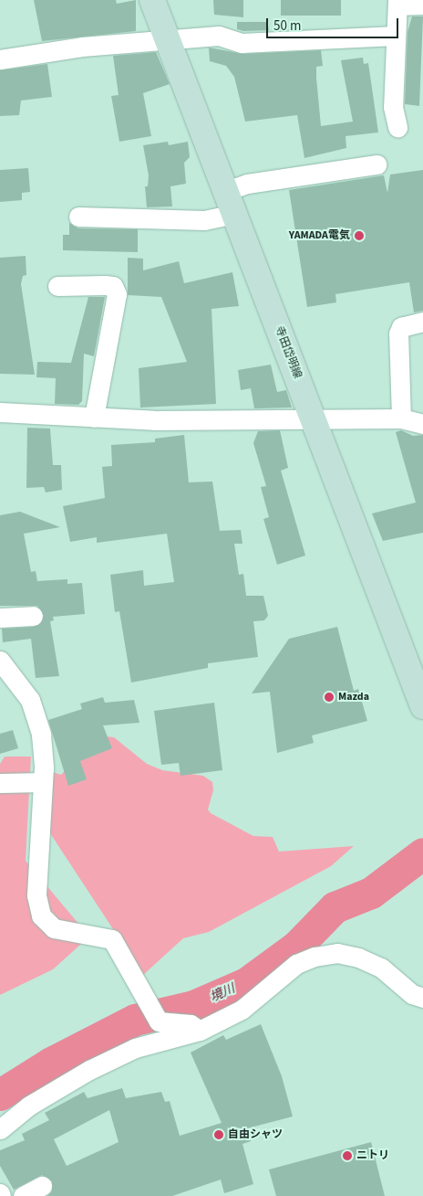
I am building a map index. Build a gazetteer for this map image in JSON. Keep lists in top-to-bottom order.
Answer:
{
  "streets": {
    "main road": ["寺田岱明線"]
  },
  "water": ["境川"],
  "places": [
    "YAMADA電気",
    "Mazda",
    "自由シャツ",
    "ニトリ"
  ],
  "scale_bar": "50 m"
}
